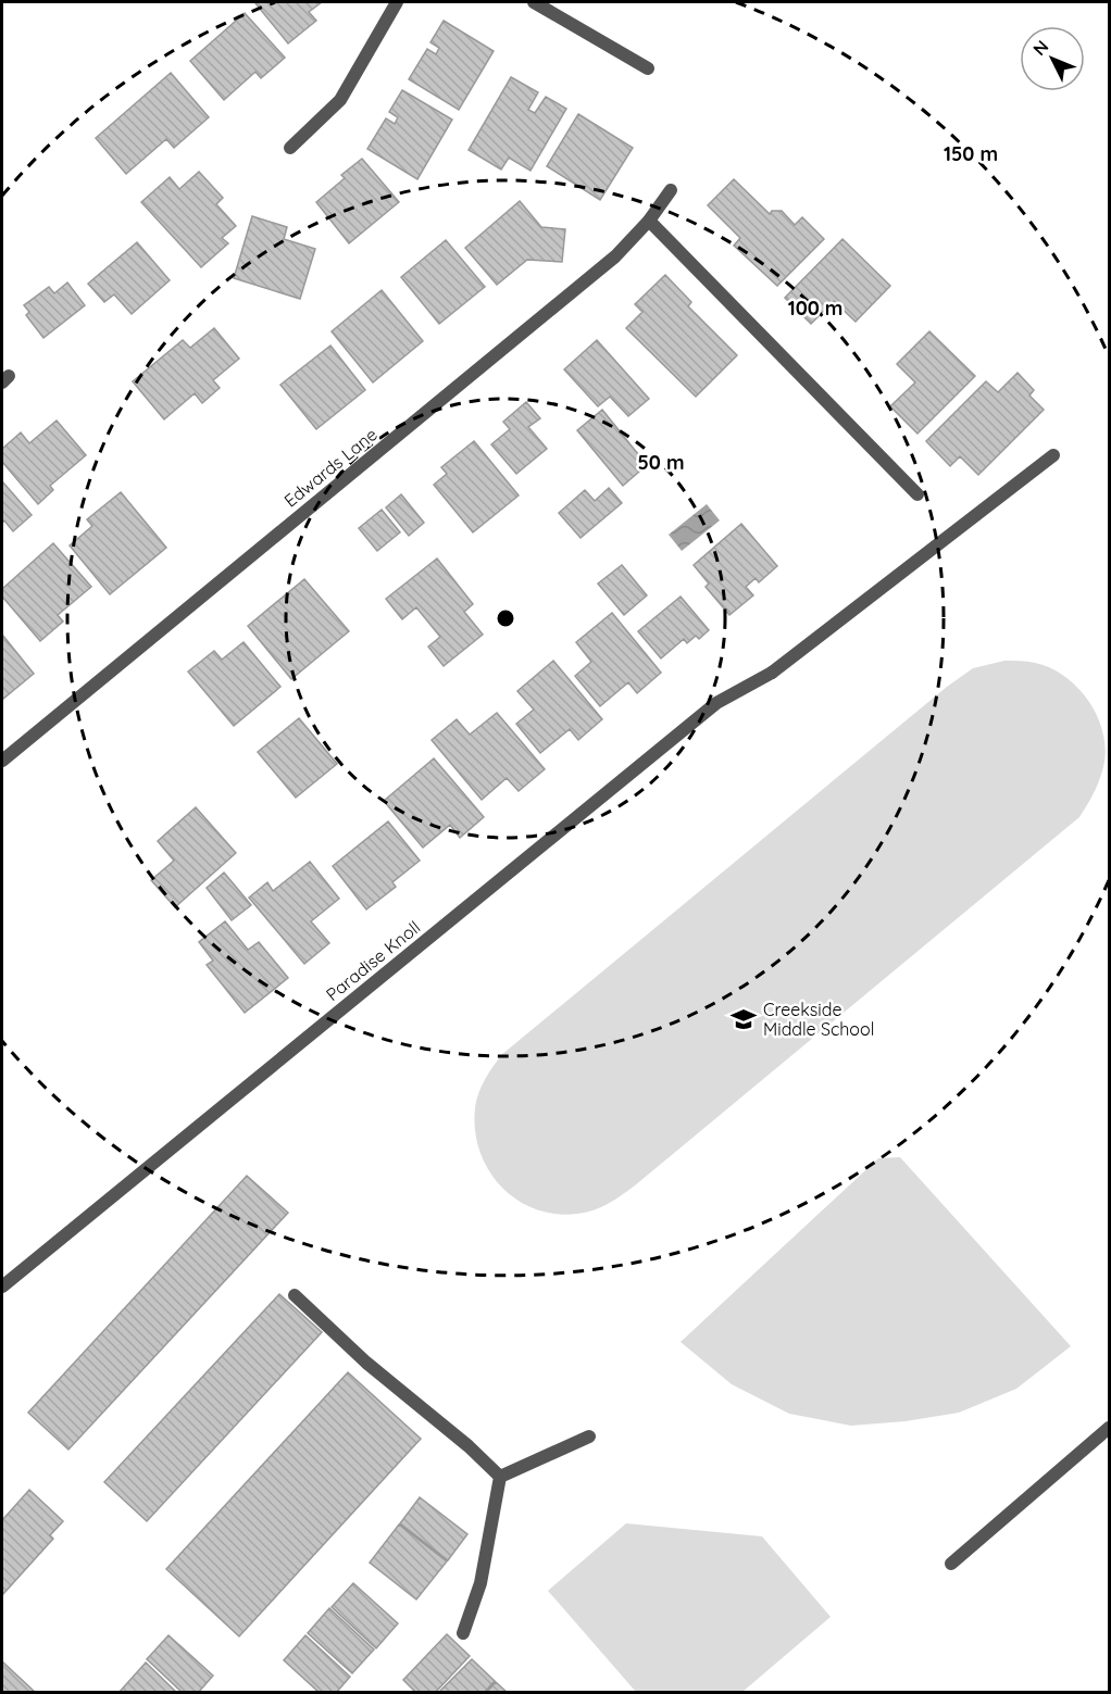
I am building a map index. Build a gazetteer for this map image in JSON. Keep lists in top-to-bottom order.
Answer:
{
  "streets": {
    "street": ["Edwards Lane", "Paradise Knoll"]
  },
  "places": {
    "school or university": ["Creekside Middle School"]
  },
  "north": "top left",
  "rings": ["150 m", "100 m", "50 m"]
}
